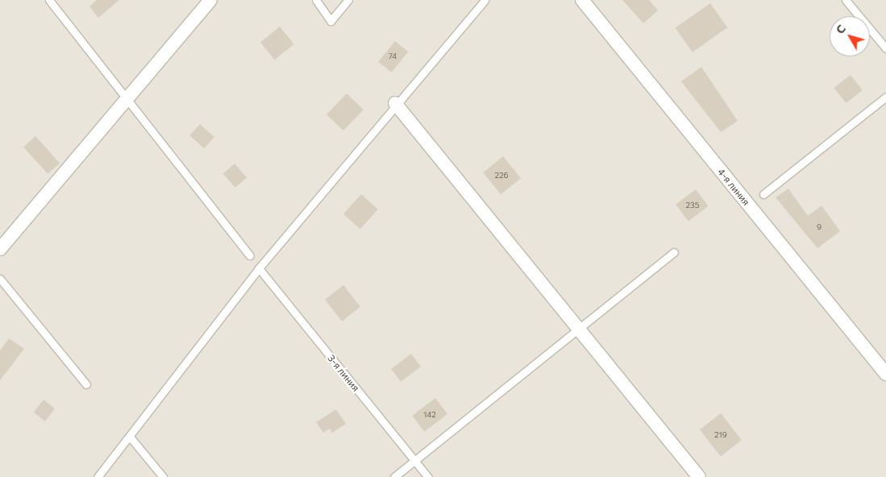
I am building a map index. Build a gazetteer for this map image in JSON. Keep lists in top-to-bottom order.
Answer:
{
  "streets": {
    "street": ["4-я линия"],
    "lane": ["3-я линия"]
  },
  "house_numbers": [
    "74",
    "226",
    "235",
    "9",
    "142",
    "219"
  ],
  "north": "top left"
}
